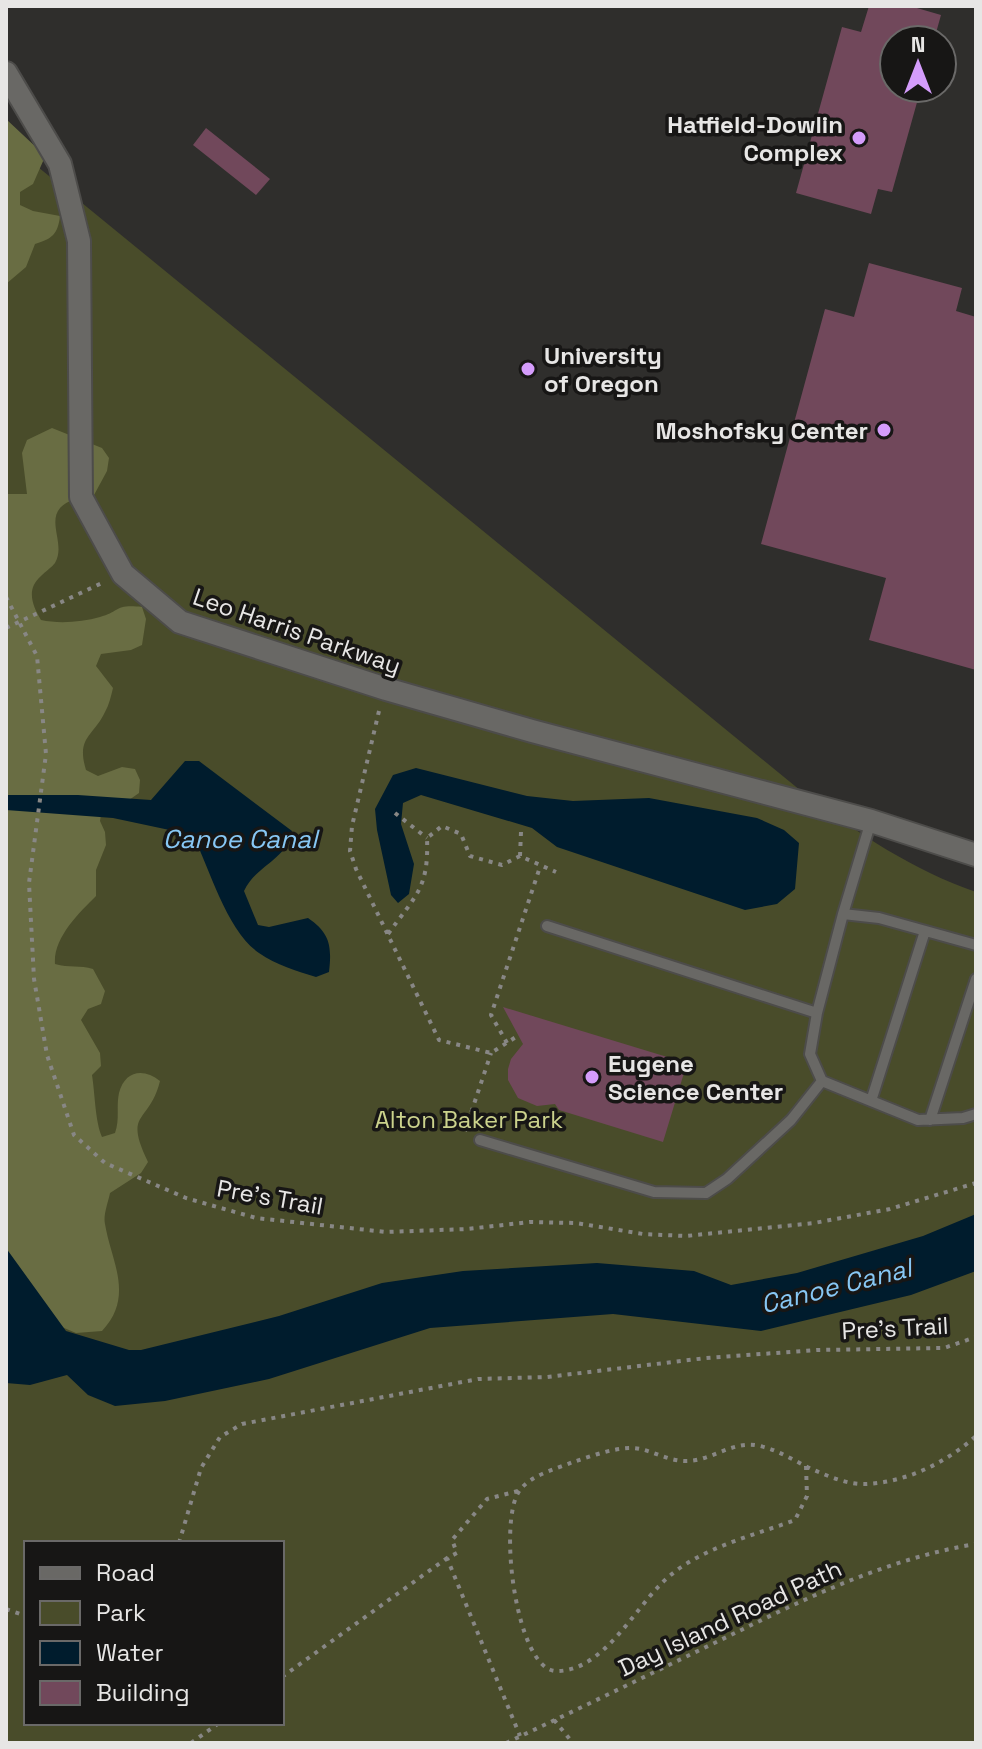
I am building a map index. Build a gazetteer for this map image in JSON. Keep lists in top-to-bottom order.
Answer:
{
  "streets": {
    "street": ["Leo Harris Parkway"],
    "path": ["Pre's Trail", "Day Island Road Path"]
  },
  "water": ["Canoe Canal"],
  "parks": ["Alton Baker Park"],
  "places": [
    "Hatfield-Dowlin Complex",
    "University of Oregon",
    "Moshofsky Center",
    "Eugene Science Center"
  ],
  "legend": [
    "Road",
    "Park",
    "Water",
    "Building"
  ],
  "north": "top"
}
